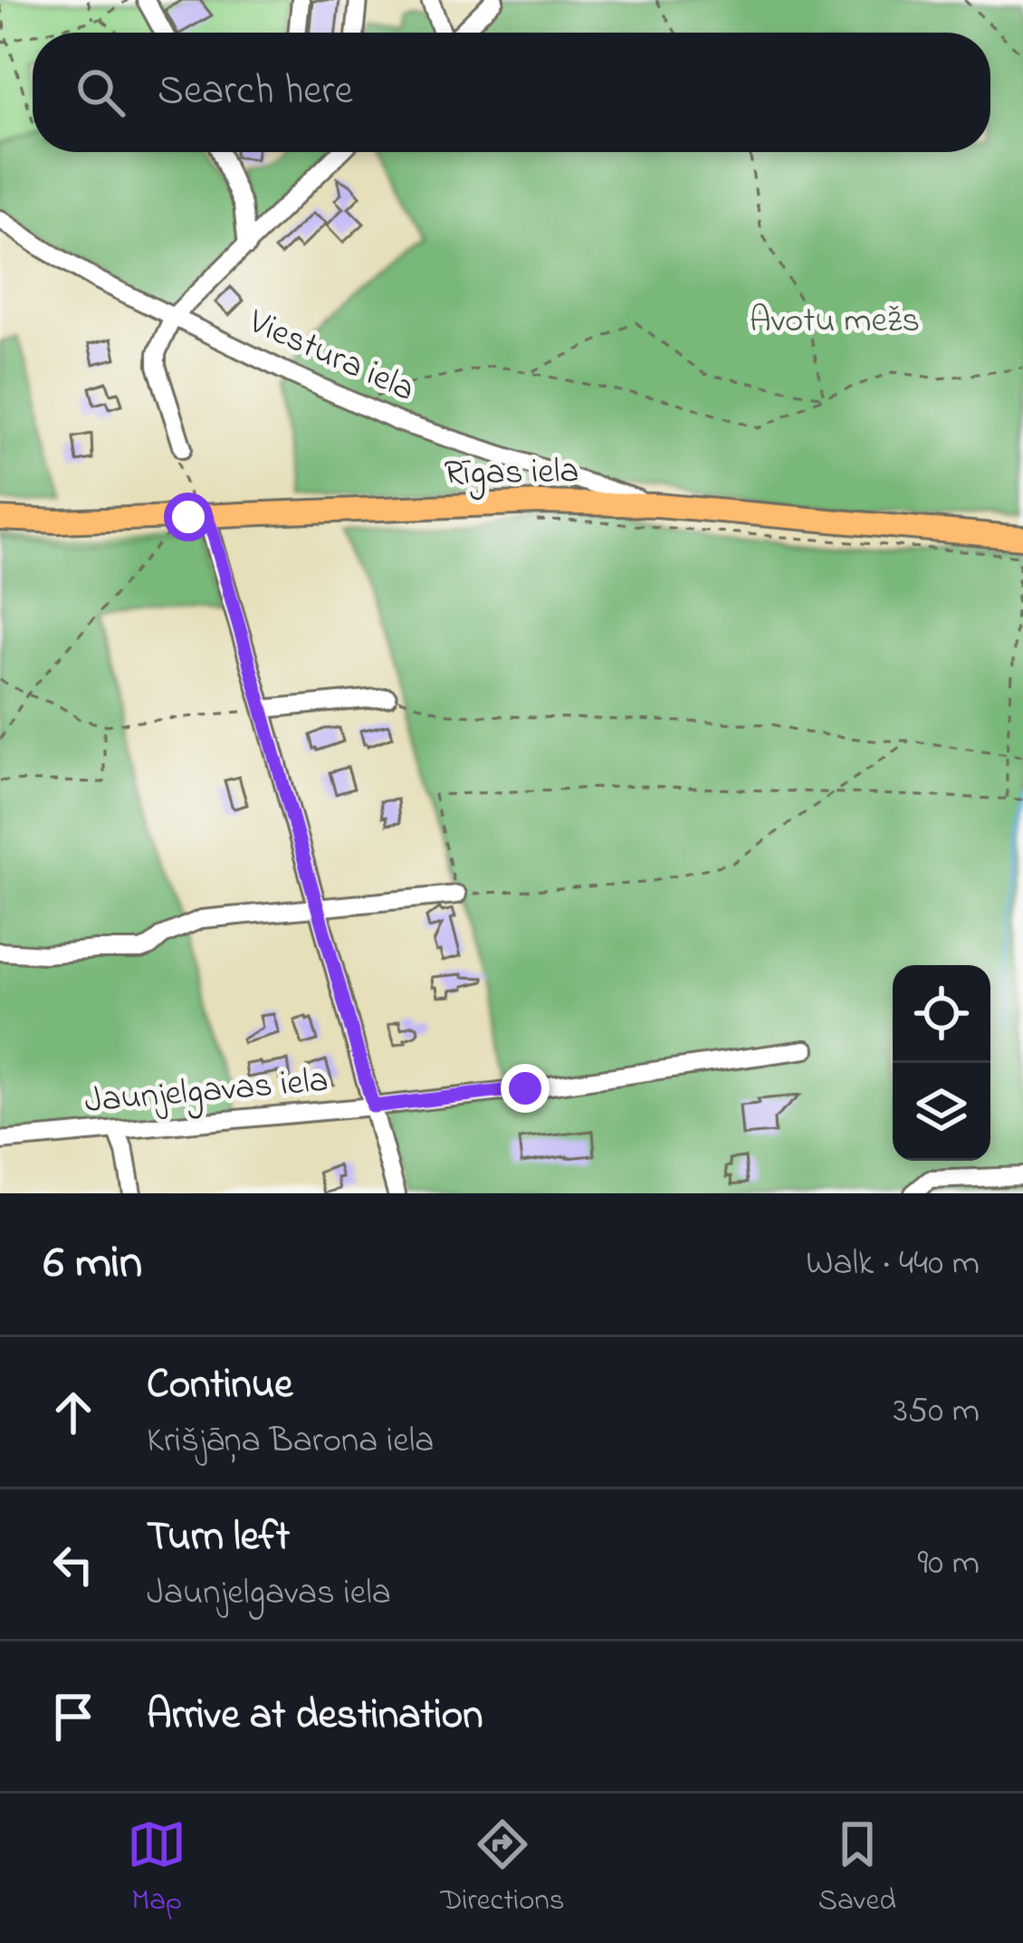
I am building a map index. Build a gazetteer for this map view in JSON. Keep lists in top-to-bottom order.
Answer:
{
  "streets": {
    "main road": ["Rīgas iela"],
    "street": ["Viestura iela", "Jaunjelgavas iela"]
  },
  "crossings": [
    ["Viestura iela", "Rīgas iela"]
  ],
  "parks": ["Avotu mežs"],
  "page": {
    "search": "Search here",
    "heading": ["6 min", "Walk · 440 m"],
    "list": [
      ["Continue", "Krišjāņa Barona iela", "350 m"],
      ["Turn left", "Jaunjelgavas iela", "90 m"],
      "Arrive at destination"
    ],
    "nav": ["Map", "Directions", "Saved"]
  }
}
